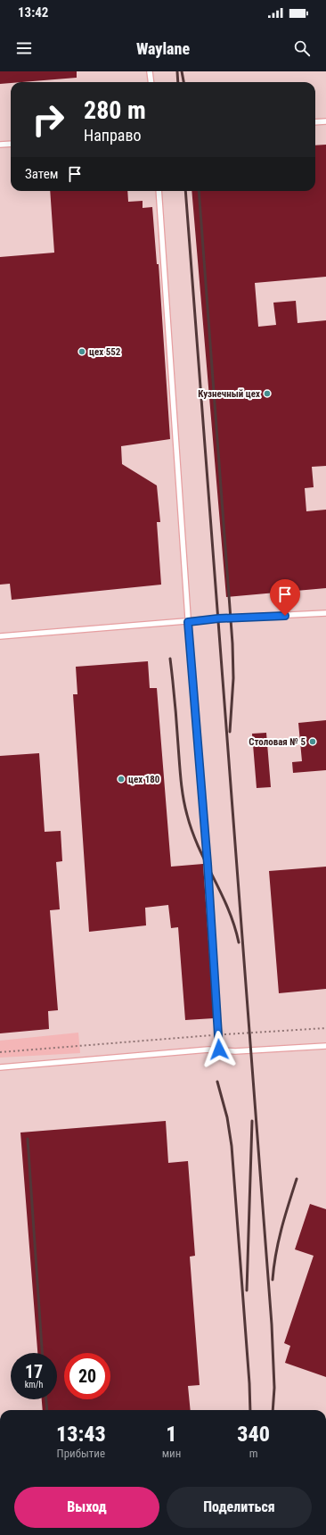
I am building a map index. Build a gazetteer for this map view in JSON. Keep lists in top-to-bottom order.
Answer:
{
  "places": [
    "цех 552",
    "Кузнечный цех",
    "Столовая № 5",
    "цех 180"
  ],
  "page": {
    "status": "13:42",
    "header": "Waylane",
    "turn": ["280 m", "Направо"],
    "then": "Затем",
    "speed": "17 km/h",
    "limit": "20",
    "eta": [
      "13:43",
      "Прибытие",
      "1",
      "мин",
      "340",
      "m"
    ],
    "buttons": ["Выход", "Поделиться"]
  }
}
